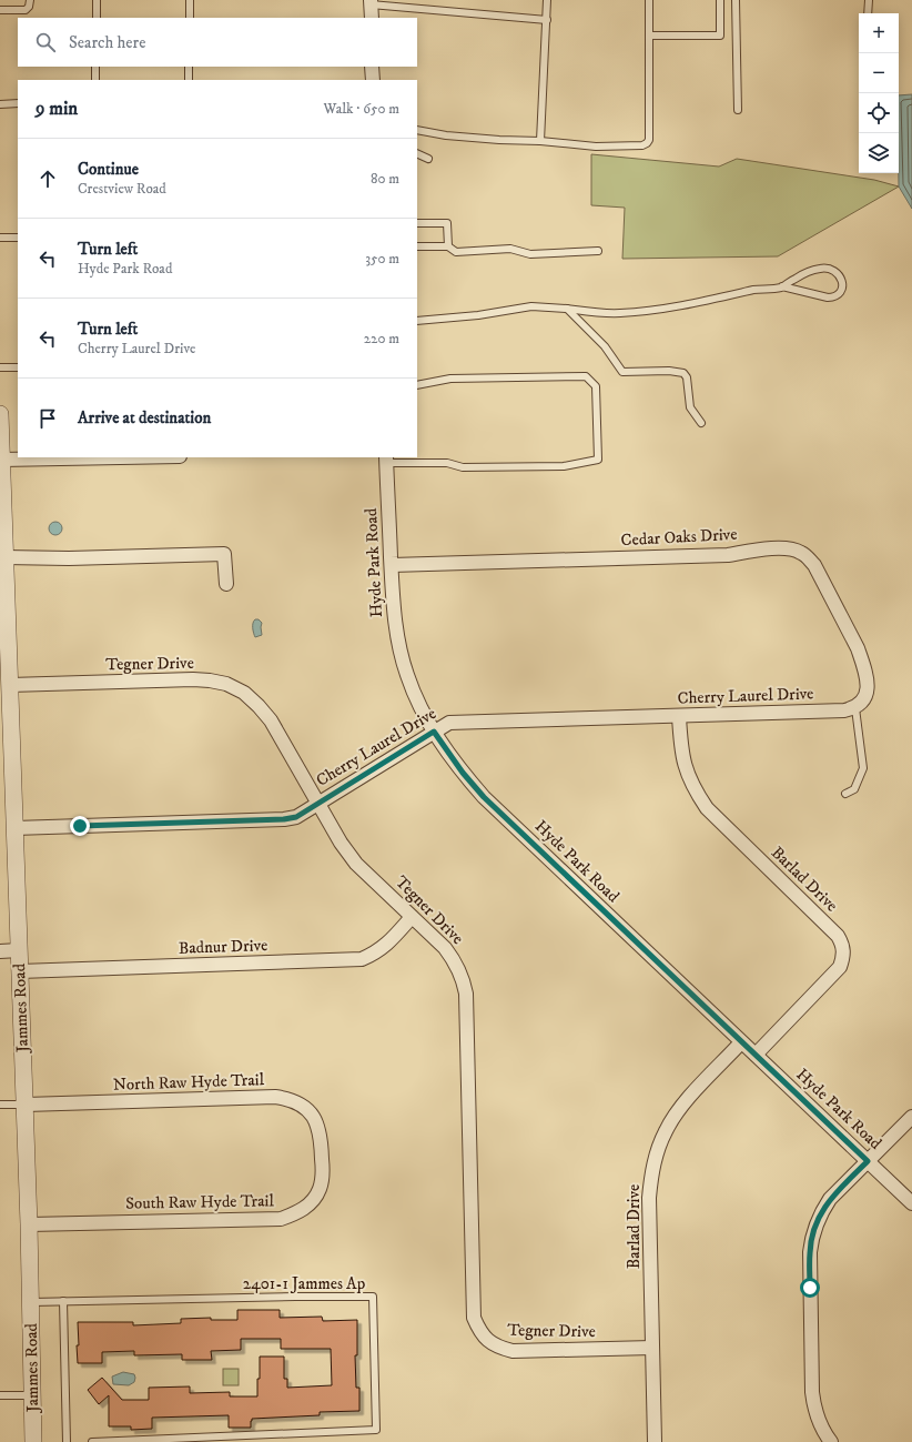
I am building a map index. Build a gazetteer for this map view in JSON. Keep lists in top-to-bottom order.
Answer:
{
  "streets": {
    "street": [
      "Cedar Oaks Drive",
      "Hyde Park Road",
      "Tegner Drive",
      "Cherry Laurel Drive",
      "Barlad Drive",
      "Badnur Drive",
      "Jammes Road",
      "North Raw Hyde Trail",
      "South Raw Hyde Trail"
    ],
    "lane": ["2401-1 Jammes Ap"]
  },
  "crossings": [
    ["Cedar Oaks Drive", "Hyde Park Road"],
    ["Cedar Oaks Drive", "Cherry Laurel Drive"],
    ["Hyde Park Road", "Cherry Laurel Drive"],
    ["Hyde Park Road", "Barlad Drive"],
    ["Tegner Drive", "Cherry Laurel Drive"],
    ["Tegner Drive", "Barlad Drive"],
    ["Tegner Drive", "Badnur Drive"],
    ["Tegner Drive", "Jammes Road"],
    ["Cherry Laurel Drive", "Barlad Drive"],
    ["Cherry Laurel Drive", "Jammes Road"],
    ["Badnur Drive", "Jammes Road"],
    ["Jammes Road", "North Raw Hyde Trail"],
    ["Jammes Road", "South Raw Hyde Trail"],
    ["Jammes Road", "2401-1 Jammes Ap"],
    ["North Raw Hyde Trail", "South Raw Hyde Trail"]
  ],
  "page": {
    "map_buttons": ["+", "−"],
    "search": "Search here",
    "heading": ["9 min", "Walk · 650 m"],
    "list": [
      ["Continue", "Crestview Road", "80 m"],
      ["Turn left", "Hyde Park Road", "350 m"],
      ["Turn left", "Cherry Laurel Drive", "220 m"],
      "Arrive at destination"
    ]
  }
}
